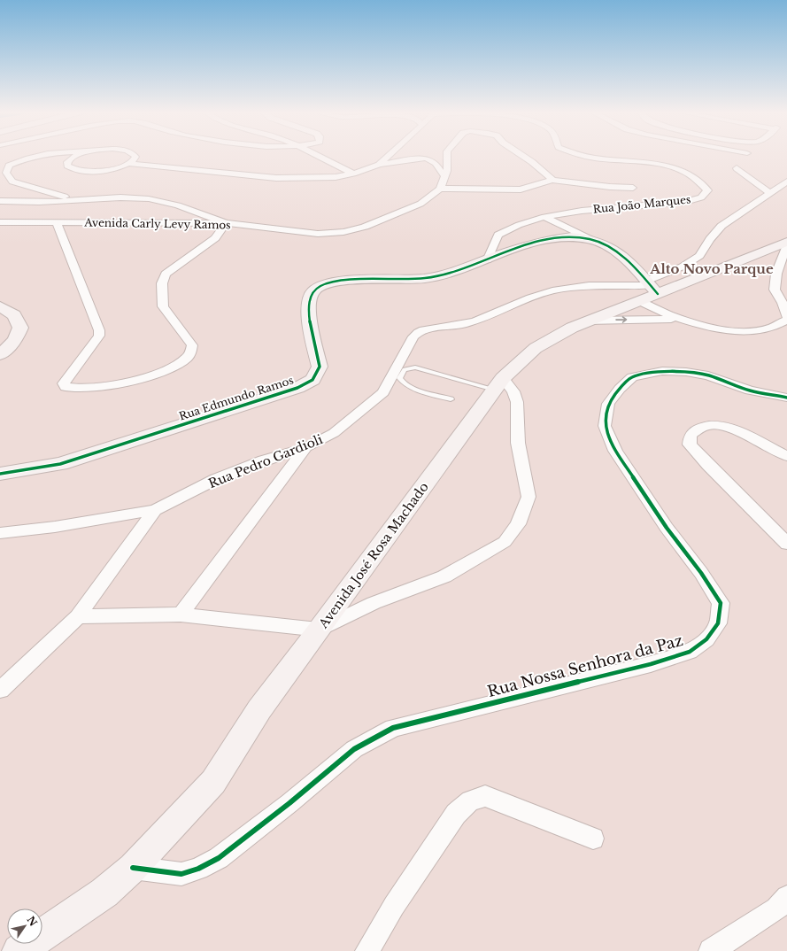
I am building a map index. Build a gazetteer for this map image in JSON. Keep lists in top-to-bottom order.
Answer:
{
  "streets": {
    "street": [
      "Rua João Marques",
      "Avenida Carly Levy Ramos",
      "Rua Edmundo Ramos",
      "Rua Pedro Gardioli",
      "Avenida José Rosa Machado",
      "Rua Nossa Senhora da Paz"
    ]
  },
  "crossings": [
    ["Rua João Marques", "Rua Edmundo Ramos"],
    ["Rua Edmundo Ramos", "Rua Pedro Gardioli"],
    ["Rua Edmundo Ramos", "Avenida José Rosa Machado"],
    ["Rua Pedro Gardioli", "Avenida José Rosa Machado"],
    ["Avenida José Rosa Machado", "Rua Nossa Senhora da Paz"]
  ],
  "districts": ["Alto Novo Parque"],
  "north": "top right"
}
